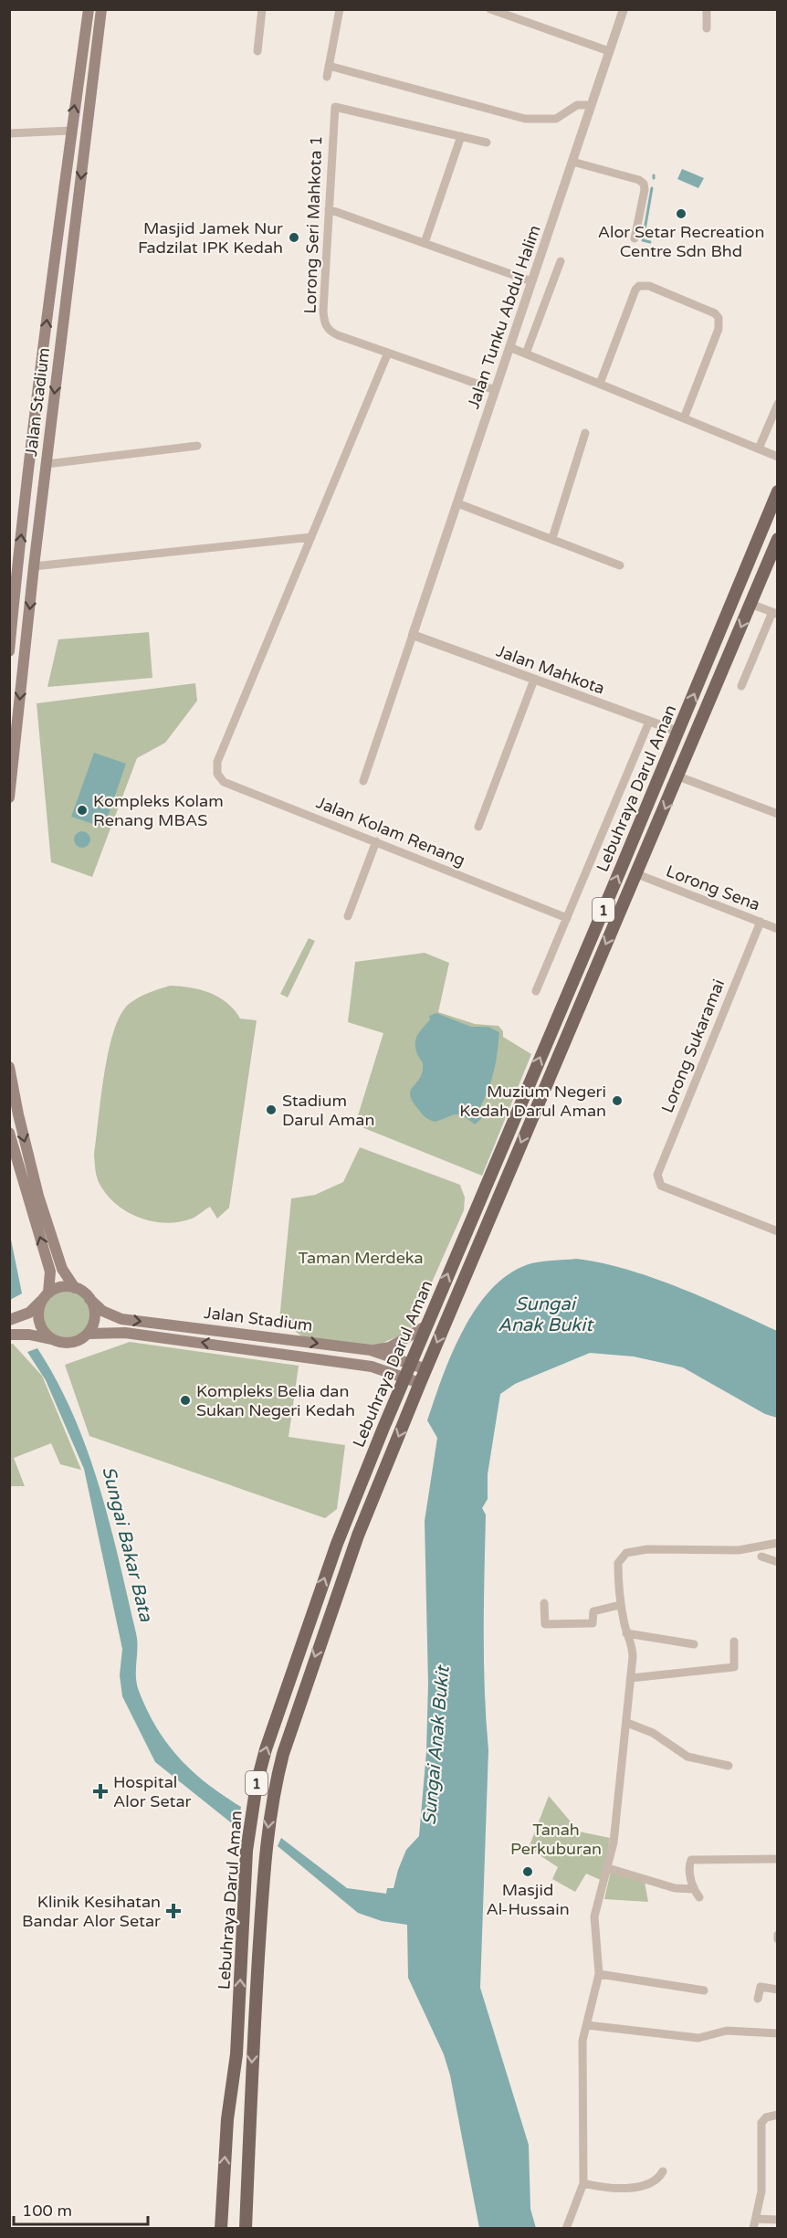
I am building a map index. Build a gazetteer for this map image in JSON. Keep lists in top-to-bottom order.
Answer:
{
  "streets": {
    "main road": ["Jalan Stadium", "Lebuhraya Darul Aman", "1"],
    "street": [
      "Lorong Seri Mahkota 1",
      "Jalan Tunku Abdul Halim",
      "Jalan Mahkota",
      "Jalan Kolam Renang",
      "Lorong Sena",
      "Lorong Sukaramai"
    ]
  },
  "crossings": [
    ["Lorong Seri Mahkota 1", "Jalan Tunku Abdul Halim"],
    ["Jalan Tunku Abdul Halim", "Jalan Mahkota"],
    ["Jalan Stadium", "Lebuhraya Darul Aman"],
    ["Jalan Mahkota", "Lebuhraya Darul Aman"],
    ["Lebuhraya Darul Aman", "Lorong Sena"],
    ["Lorong Sena", "Lorong Sukaramai"]
  ],
  "water": ["Sungai Anak Bukit", "Sungai Bakar Bata"],
  "parks": ["Taman Merdeka", "Tanah Perkuburan"],
  "places": {
    "other": [
      "Alor Setar Recreation Centre Sdn Bhd",
      "Masjid Jamek Nur Fadzilat IPK Kedah",
      "Kompleks Kolam Renang MBAS",
      "Muzium Negeri Kedah Darul Aman",
      "Stadium Darul Aman",
      "Kompleks Belia dan Sukan Negeri Kedah",
      "Masjid Al-Hussain"
    ],
    "health": ["Hospital Alor Setar", "Klinik Kesihatan Bandar Alor Setar"]
  },
  "scale_bar": "100 m"
}
